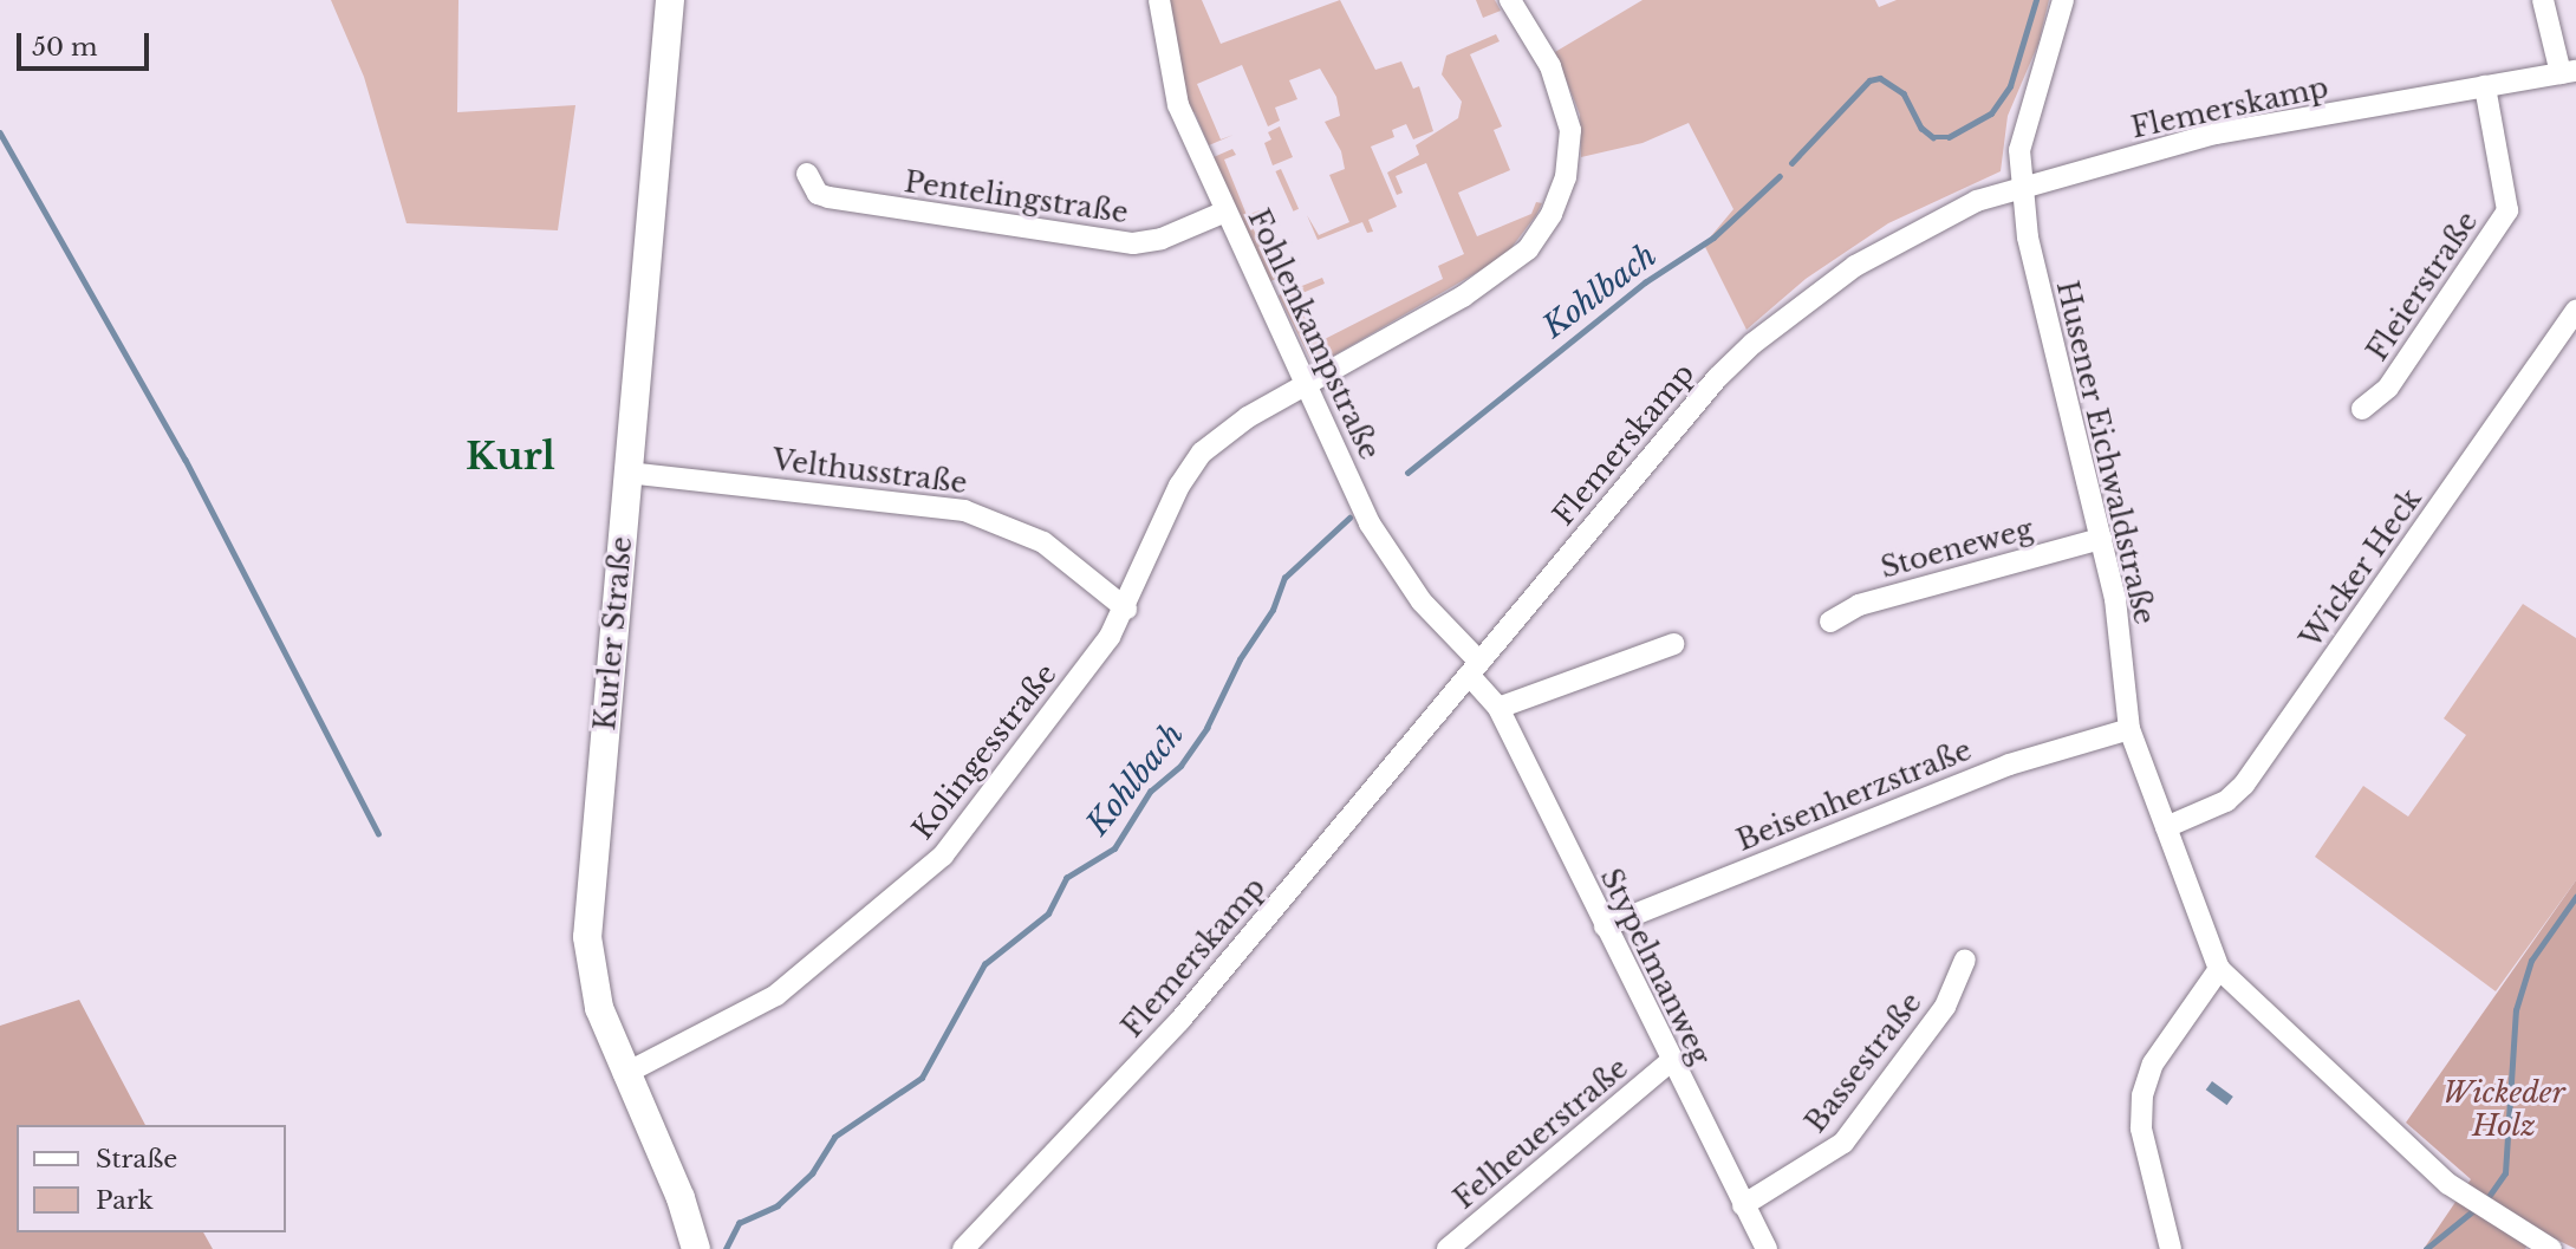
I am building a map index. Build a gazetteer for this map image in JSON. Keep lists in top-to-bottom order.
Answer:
{
  "streets": {
    "main road": ["Kurler Straße"],
    "street": [
      "Flemerskamp",
      "Pentelingstraße",
      "Fleierstraße",
      "Fohlenkampstraße",
      "Husener Eichwaldstraße",
      "Velthusstraße",
      "Stoeneweg",
      "Wicker Heck",
      "Kolingesstraße",
      "Beisenherzstraße",
      "Stypelmanweg",
      "Bassestraße",
      "Felheuerstraße"
    ]
  },
  "crossings": [
    ["Flemerskamp", "Fleierstraße"],
    ["Flemerskamp", "Fohlenkampstraße"],
    ["Flemerskamp", "Husener Eichwaldstraße"],
    ["Flemerskamp", "Stypelmanweg"],
    ["Pentelingstraße", "Fohlenkampstraße"],
    ["Fohlenkampstraße", "Kolingesstraße"],
    ["Fohlenkampstraße", "Stypelmanweg"],
    ["Husener Eichwaldstraße", "Stoeneweg"],
    ["Husener Eichwaldstraße", "Wicker Heck"],
    ["Husener Eichwaldstraße", "Beisenherzstraße"],
    ["Velthusstraße", "Kurler Straße"],
    ["Velthusstraße", "Kolingesstraße"],
    ["Kurler Straße", "Kolingesstraße"],
    ["Beisenherzstraße", "Stypelmanweg"],
    ["Stypelmanweg", "Bassestraße"],
    ["Stypelmanweg", "Felheuerstraße"]
  ],
  "districts": ["Kurl"],
  "water": ["Kohlbach"],
  "parks": ["Wickeder Holz"],
  "legend": ["Straße", "Park"],
  "scale_bar": "50 m"
}
